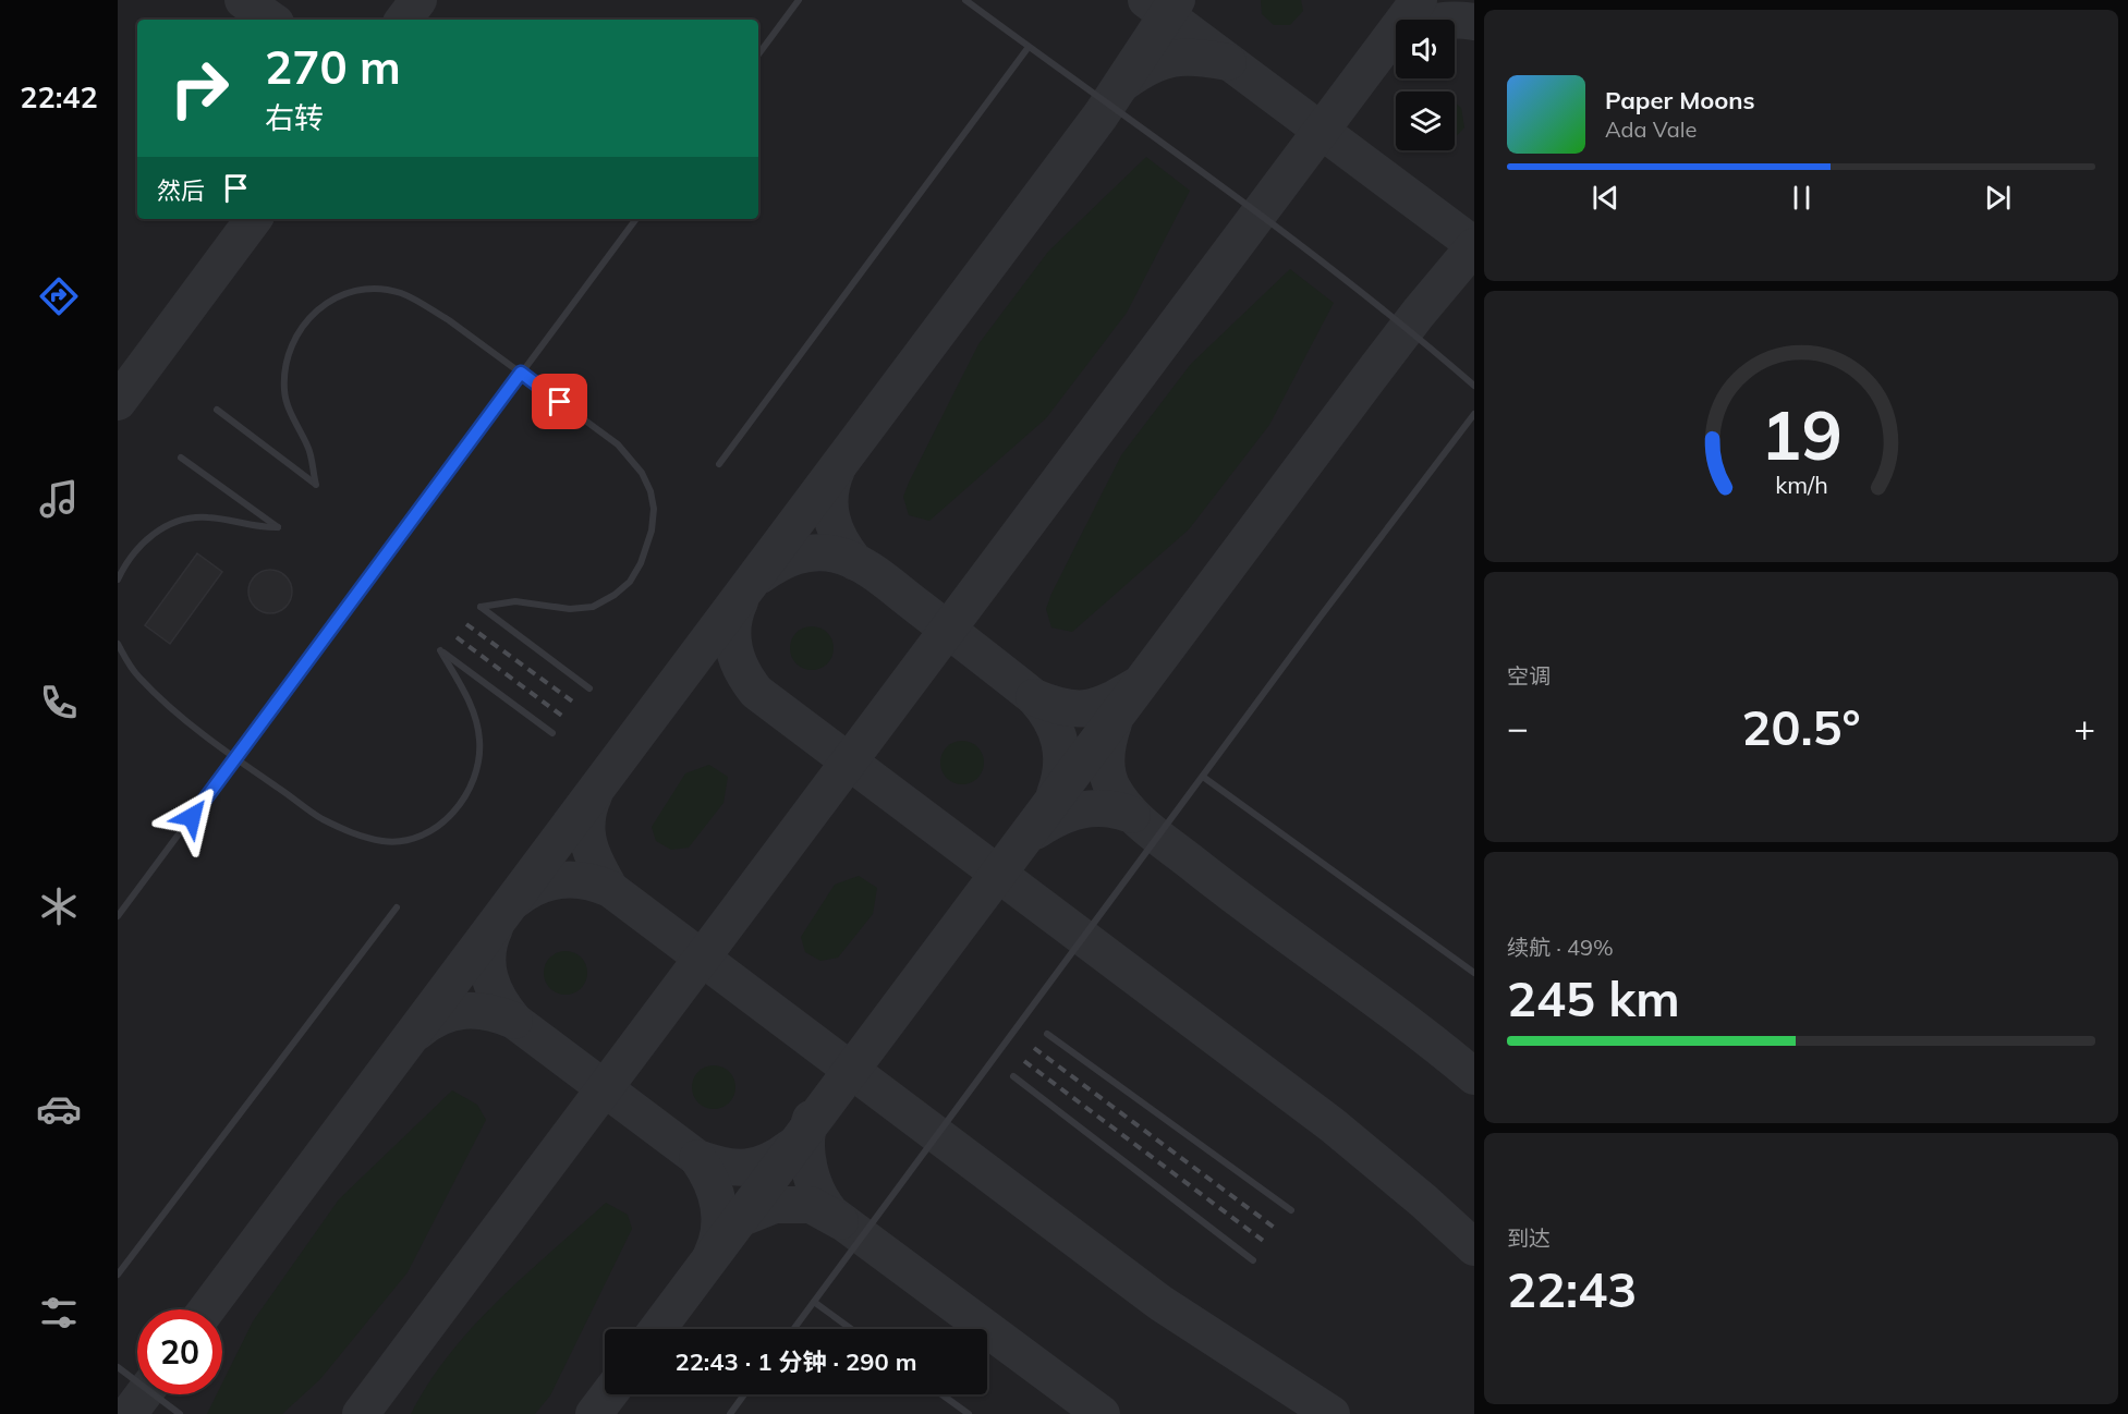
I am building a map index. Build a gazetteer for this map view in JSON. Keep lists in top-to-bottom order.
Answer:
{
  "page": {
    "tabs": "22:42",
    "turn": ["270 m", "右转"],
    "song": ["Paper Moons", "Ada Vale"],
    "then": "然后",
    "tile": [
      "空调",
      ["续航 · 49%", "245 km"],
      ["到达", "22:43"]
    ],
    "heat": ["−", "20.5°", "+"],
    "limit": "20",
    "trip": "22:43 · 1 分钟 · 290 m",
    "gauge": ["19", "km/h"]
  }
}
